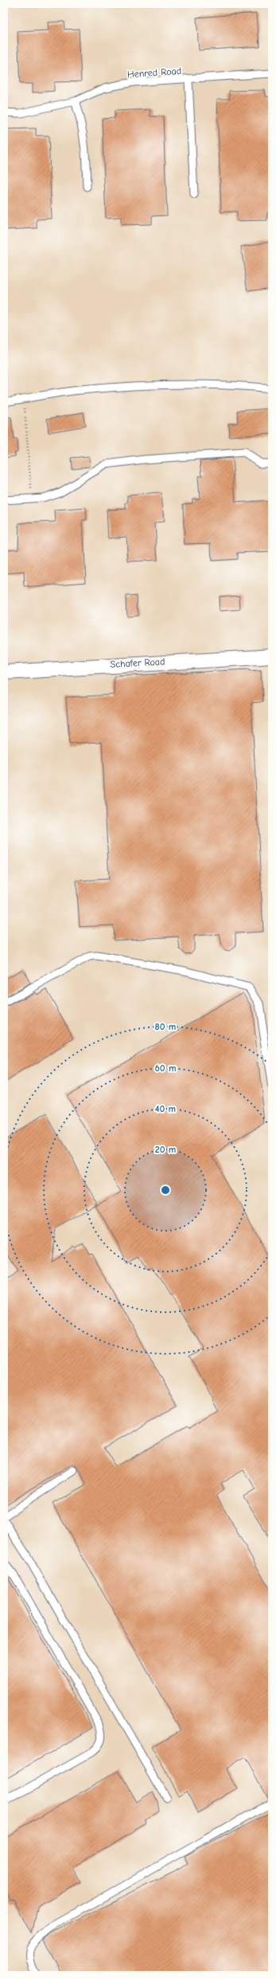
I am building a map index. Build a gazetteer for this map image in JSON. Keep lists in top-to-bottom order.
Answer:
{
  "streets": {
    "street": ["Schafer Road"],
    "lane": ["Henred Road"]
  },
  "rings": [
    "80 m",
    "60 m",
    "40 m",
    "20 m"
  ]
}
